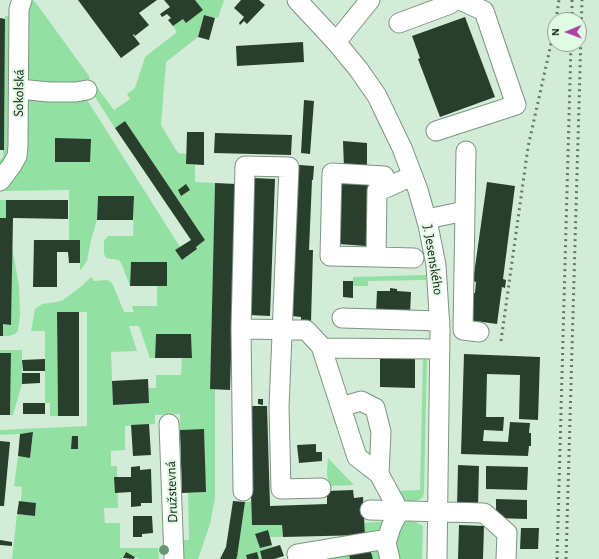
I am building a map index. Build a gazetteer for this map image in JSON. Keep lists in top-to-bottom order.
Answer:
{
  "streets": {
    "street": ["Sokolská", "J. Jesenského", "Družstevná"]
  },
  "north": "left"
}
